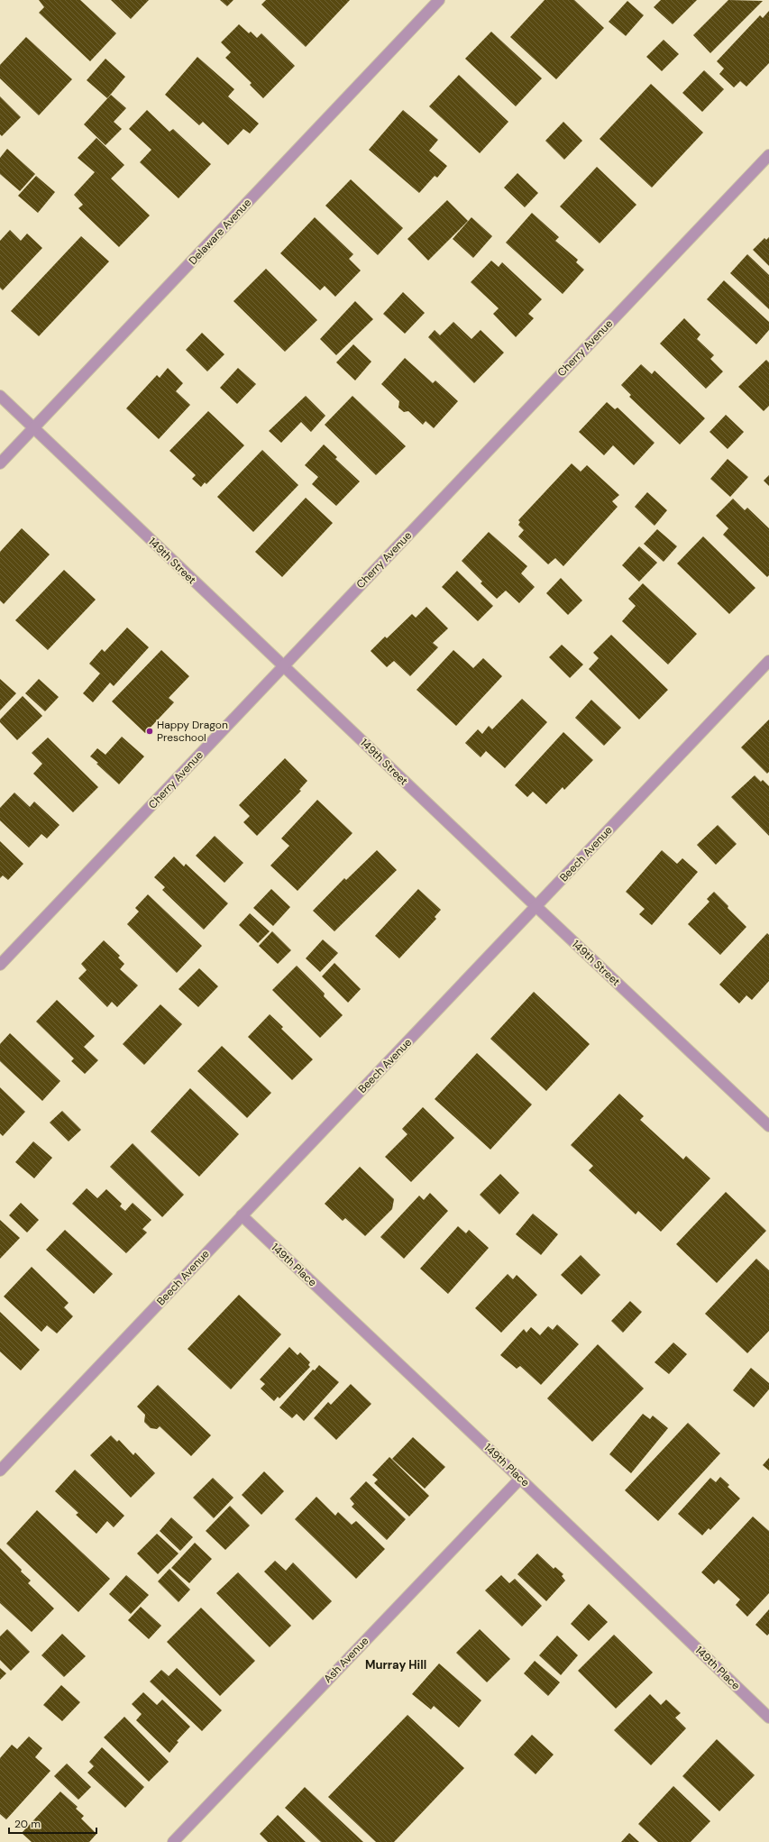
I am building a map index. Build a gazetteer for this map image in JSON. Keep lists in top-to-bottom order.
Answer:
{
  "streets": {
    "street": [
      "Delaware Avenue",
      "Cherry Avenue",
      "149th Street",
      "Beech Avenue",
      "149th Place",
      "Ash Avenue"
    ]
  },
  "crossings": [
    ["Delaware Avenue", "149th Street"],
    ["Cherry Avenue", "149th Street"],
    ["149th Street", "Beech Avenue"],
    ["Beech Avenue", "149th Place"],
    ["149th Place", "Ash Avenue"]
  ],
  "districts": ["Murray Hill"],
  "places": ["Happy Dragon Preschool"],
  "scale_bar": "20 m"
}
